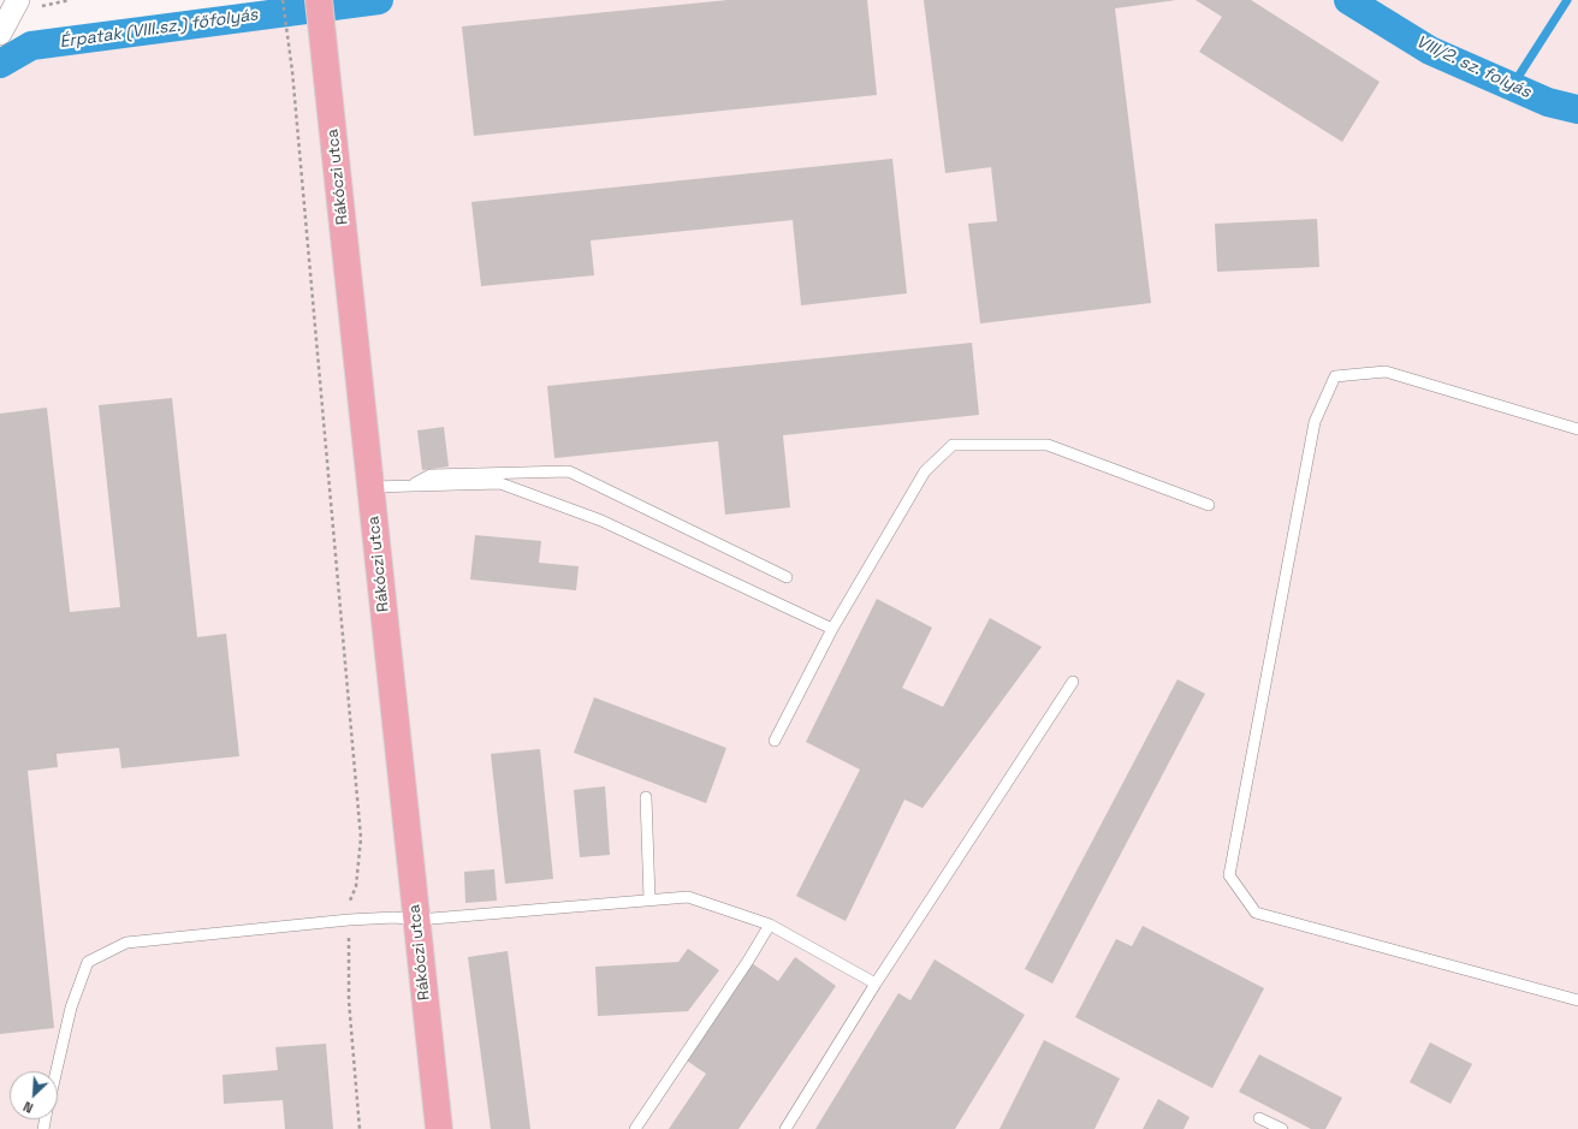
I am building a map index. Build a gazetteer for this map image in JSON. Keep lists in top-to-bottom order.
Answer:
{
  "streets": {
    "main road": ["Rákóczi utca"]
  },
  "water": ["Érpatak (VIII.sz.) főfolyás", "VIII/2. sz. folyás"],
  "north": "bottom left"
}
